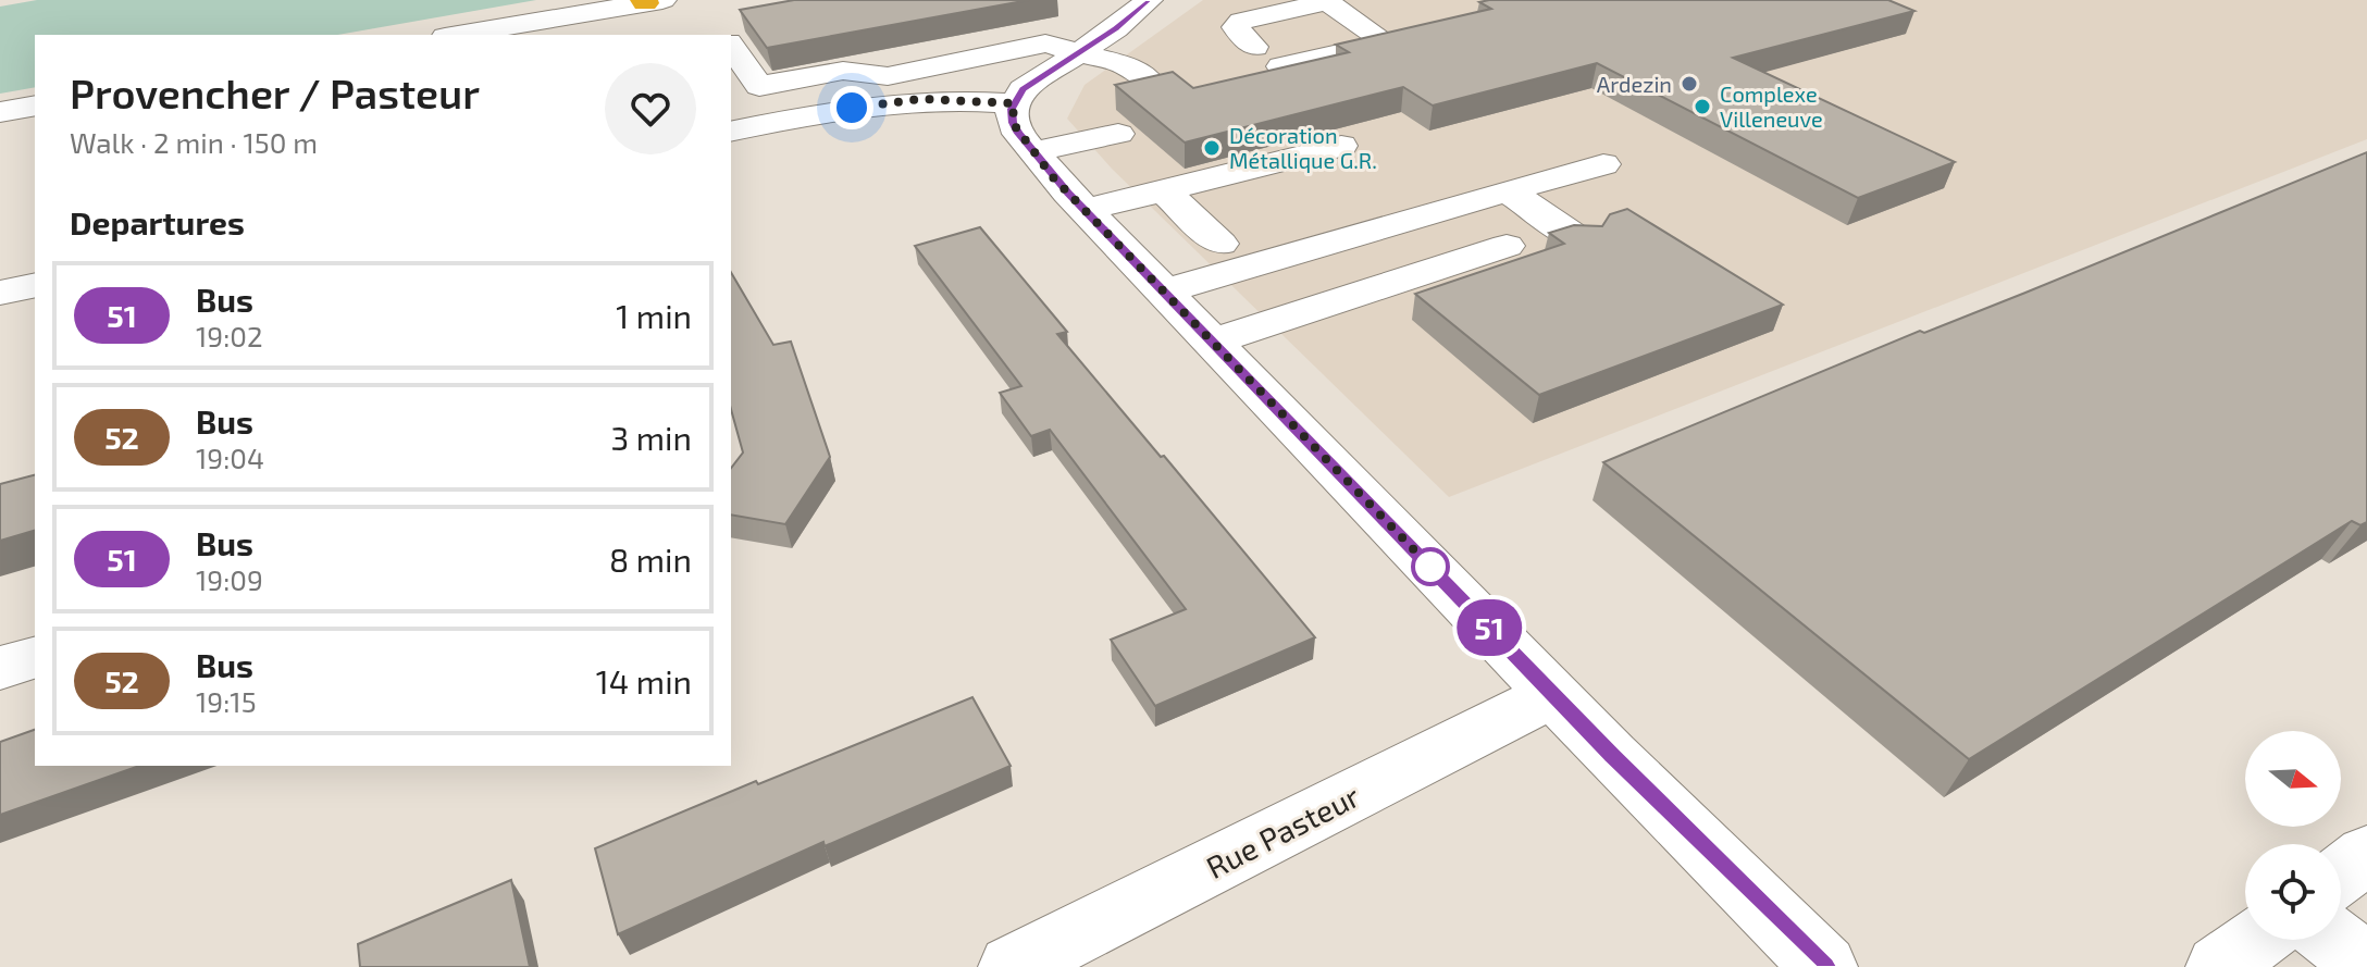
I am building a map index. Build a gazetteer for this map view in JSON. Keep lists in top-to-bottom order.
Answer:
{
  "streets": {
    "street": ["Rue Pasteur"]
  },
  "places": ["Ardezin", "Complexe Villeneuve", "Décoration Métallique G.R."],
  "lines": ["bus line 51"],
  "north": "right",
  "page": {
    "on_map": "51",
    "heading": [
      ["Provencher / Pasteur", "Walk · 2 min · 150 m"],
      "Departures"
    ],
    "list": [
      {
        "mark": "51",
        "name": "Bus",
        "note": "19:02",
        "value": "1 min"
      },
      {
        "mark": "52",
        "name": "Bus",
        "note": "19:04",
        "value": "3 min"
      },
      {
        "mark": "51",
        "name": "Bus",
        "note": "19:09",
        "value": "8 min"
      },
      {
        "mark": "52",
        "name": "Bus",
        "note": "19:15",
        "value": "14 min"
      }
    ]
  }
}
